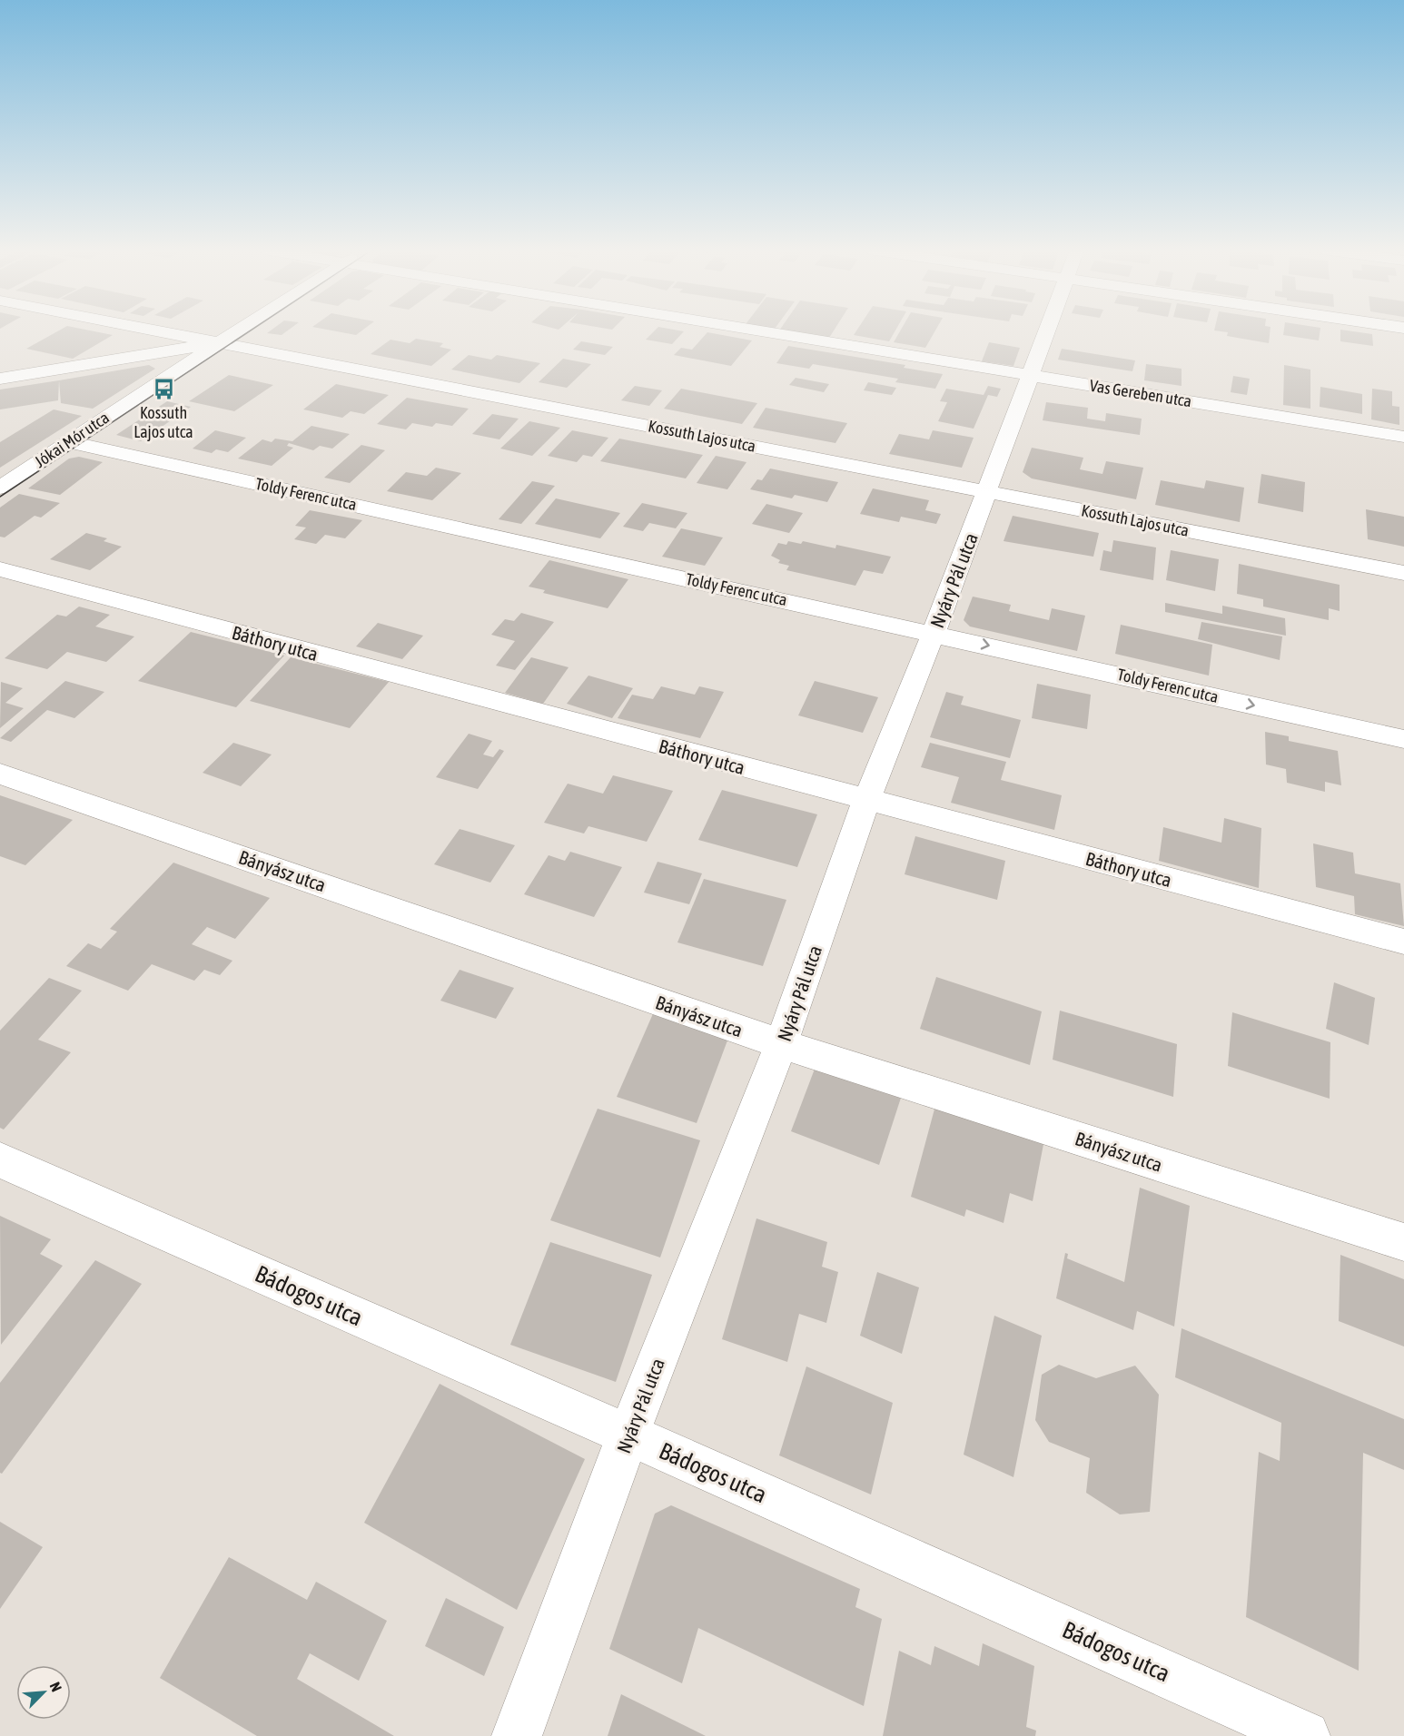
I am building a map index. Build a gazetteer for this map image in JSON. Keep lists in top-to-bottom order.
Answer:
{
  "streets": {
    "street": [
      "Vas Gereben utca",
      "Kossuth Lajos utca",
      "Jókai Mór utca",
      "Toldy Ferenc utca",
      "Nyáry Pál utca",
      "Báthory utca",
      "Bányász utca",
      "Bádogos utca"
    ]
  },
  "crossings": [
    ["Vas Gereben utca", "Nyáry Pál utca"],
    ["Kossuth Lajos utca", "Jókai Mór utca"],
    ["Kossuth Lajos utca", "Nyáry Pál utca"],
    ["Jókai Mór utca", "Toldy Ferenc utca"],
    ["Toldy Ferenc utca", "Nyáry Pál utca"],
    ["Nyáry Pál utca", "Báthory utca"],
    ["Nyáry Pál utca", "Bányász utca"],
    ["Nyáry Pál utca", "Bádogos utca"]
  ],
  "one_way": ["Toldy Ferenc utca"],
  "places": {
    "bus stop": ["Kossuth Lajos utca"]
  },
  "north": "top right"
}
